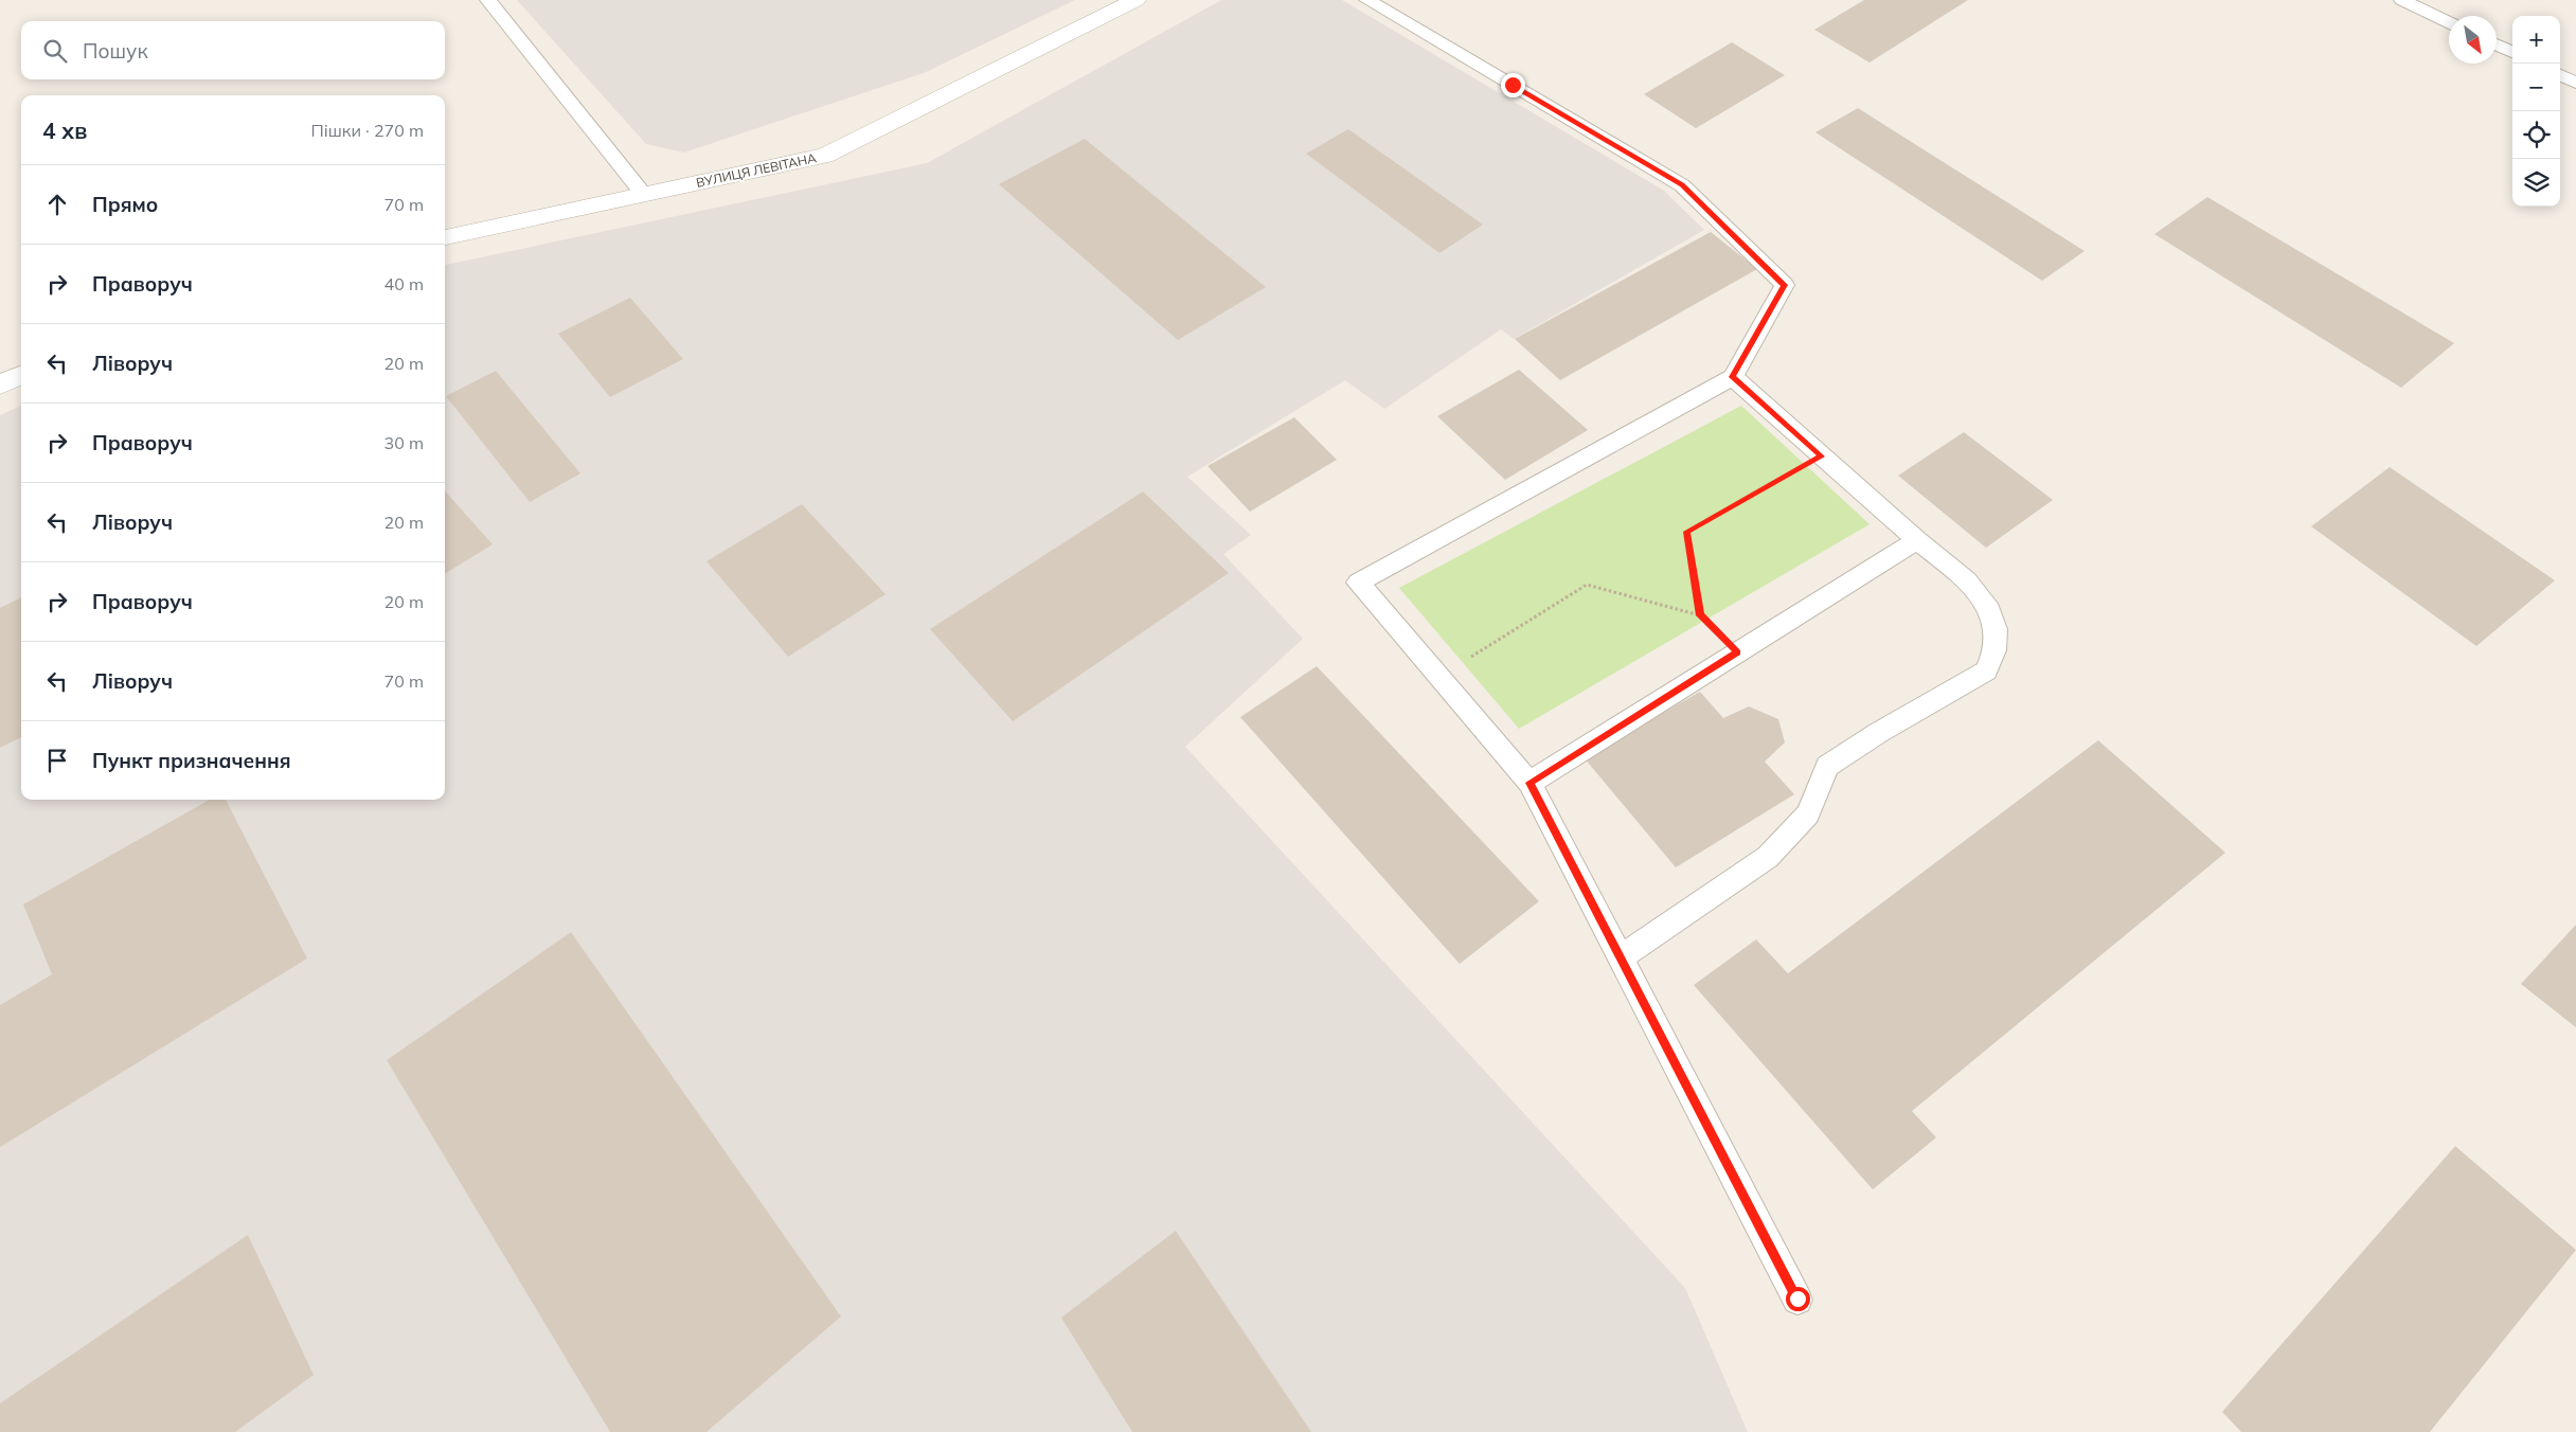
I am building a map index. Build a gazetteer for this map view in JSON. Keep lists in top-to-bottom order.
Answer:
{
  "streets": {
    "street": ["ВУЛИЦЯ ЛЕВІТАНА"]
  },
  "north": "bottom right",
  "page": {
    "map_buttons": ["+", "−"],
    "search": "Пошук",
    "heading": ["4 хв", "Пішки · 270 m"],
    "list": [
      ["Прямо", "70 m"],
      ["Праворуч", "40 m"],
      ["Ліворуч", "20 m"],
      ["Праворуч", "30 m"],
      ["Ліворуч", "20 m"],
      ["Праворуч", "20 m"],
      ["Ліворуч", "70 m"],
      "Пункт призначення"
    ]
  }
}
